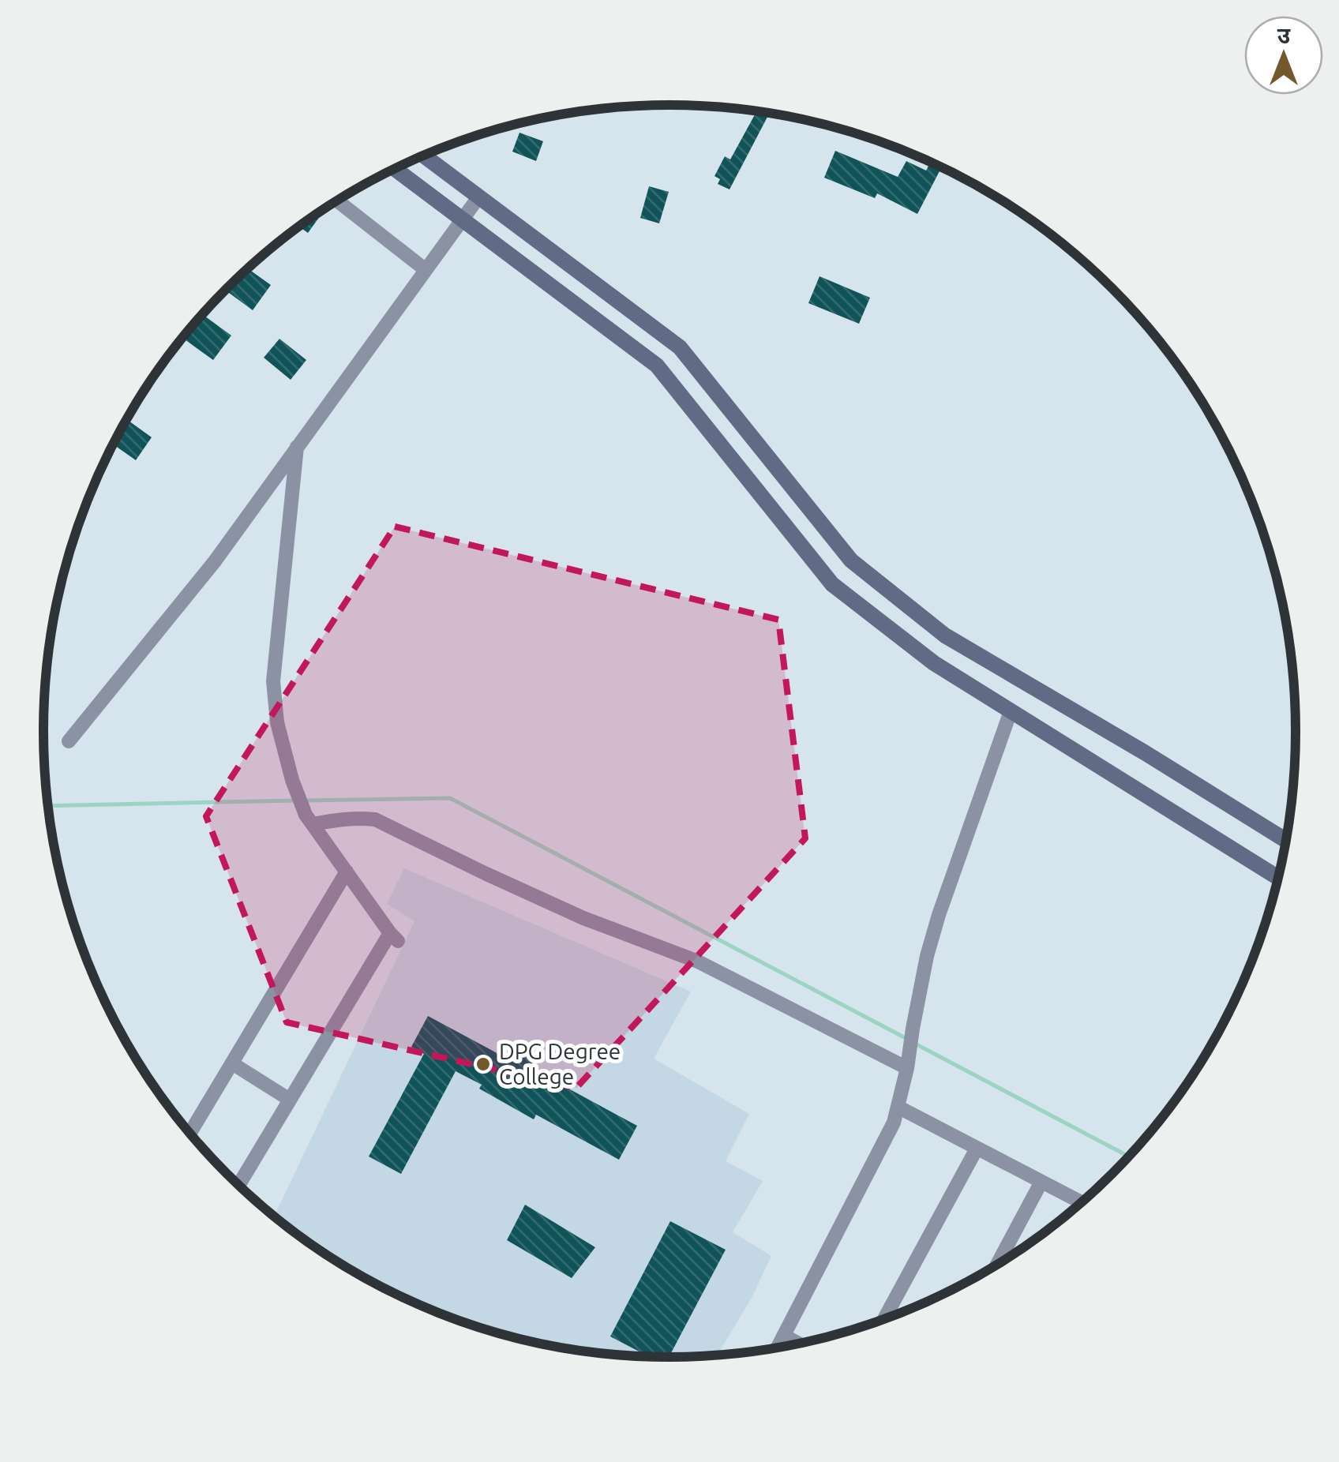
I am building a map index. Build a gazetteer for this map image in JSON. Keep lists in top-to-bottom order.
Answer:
{
  "places": ["DPG Degree College"],
  "north": "top"
}
